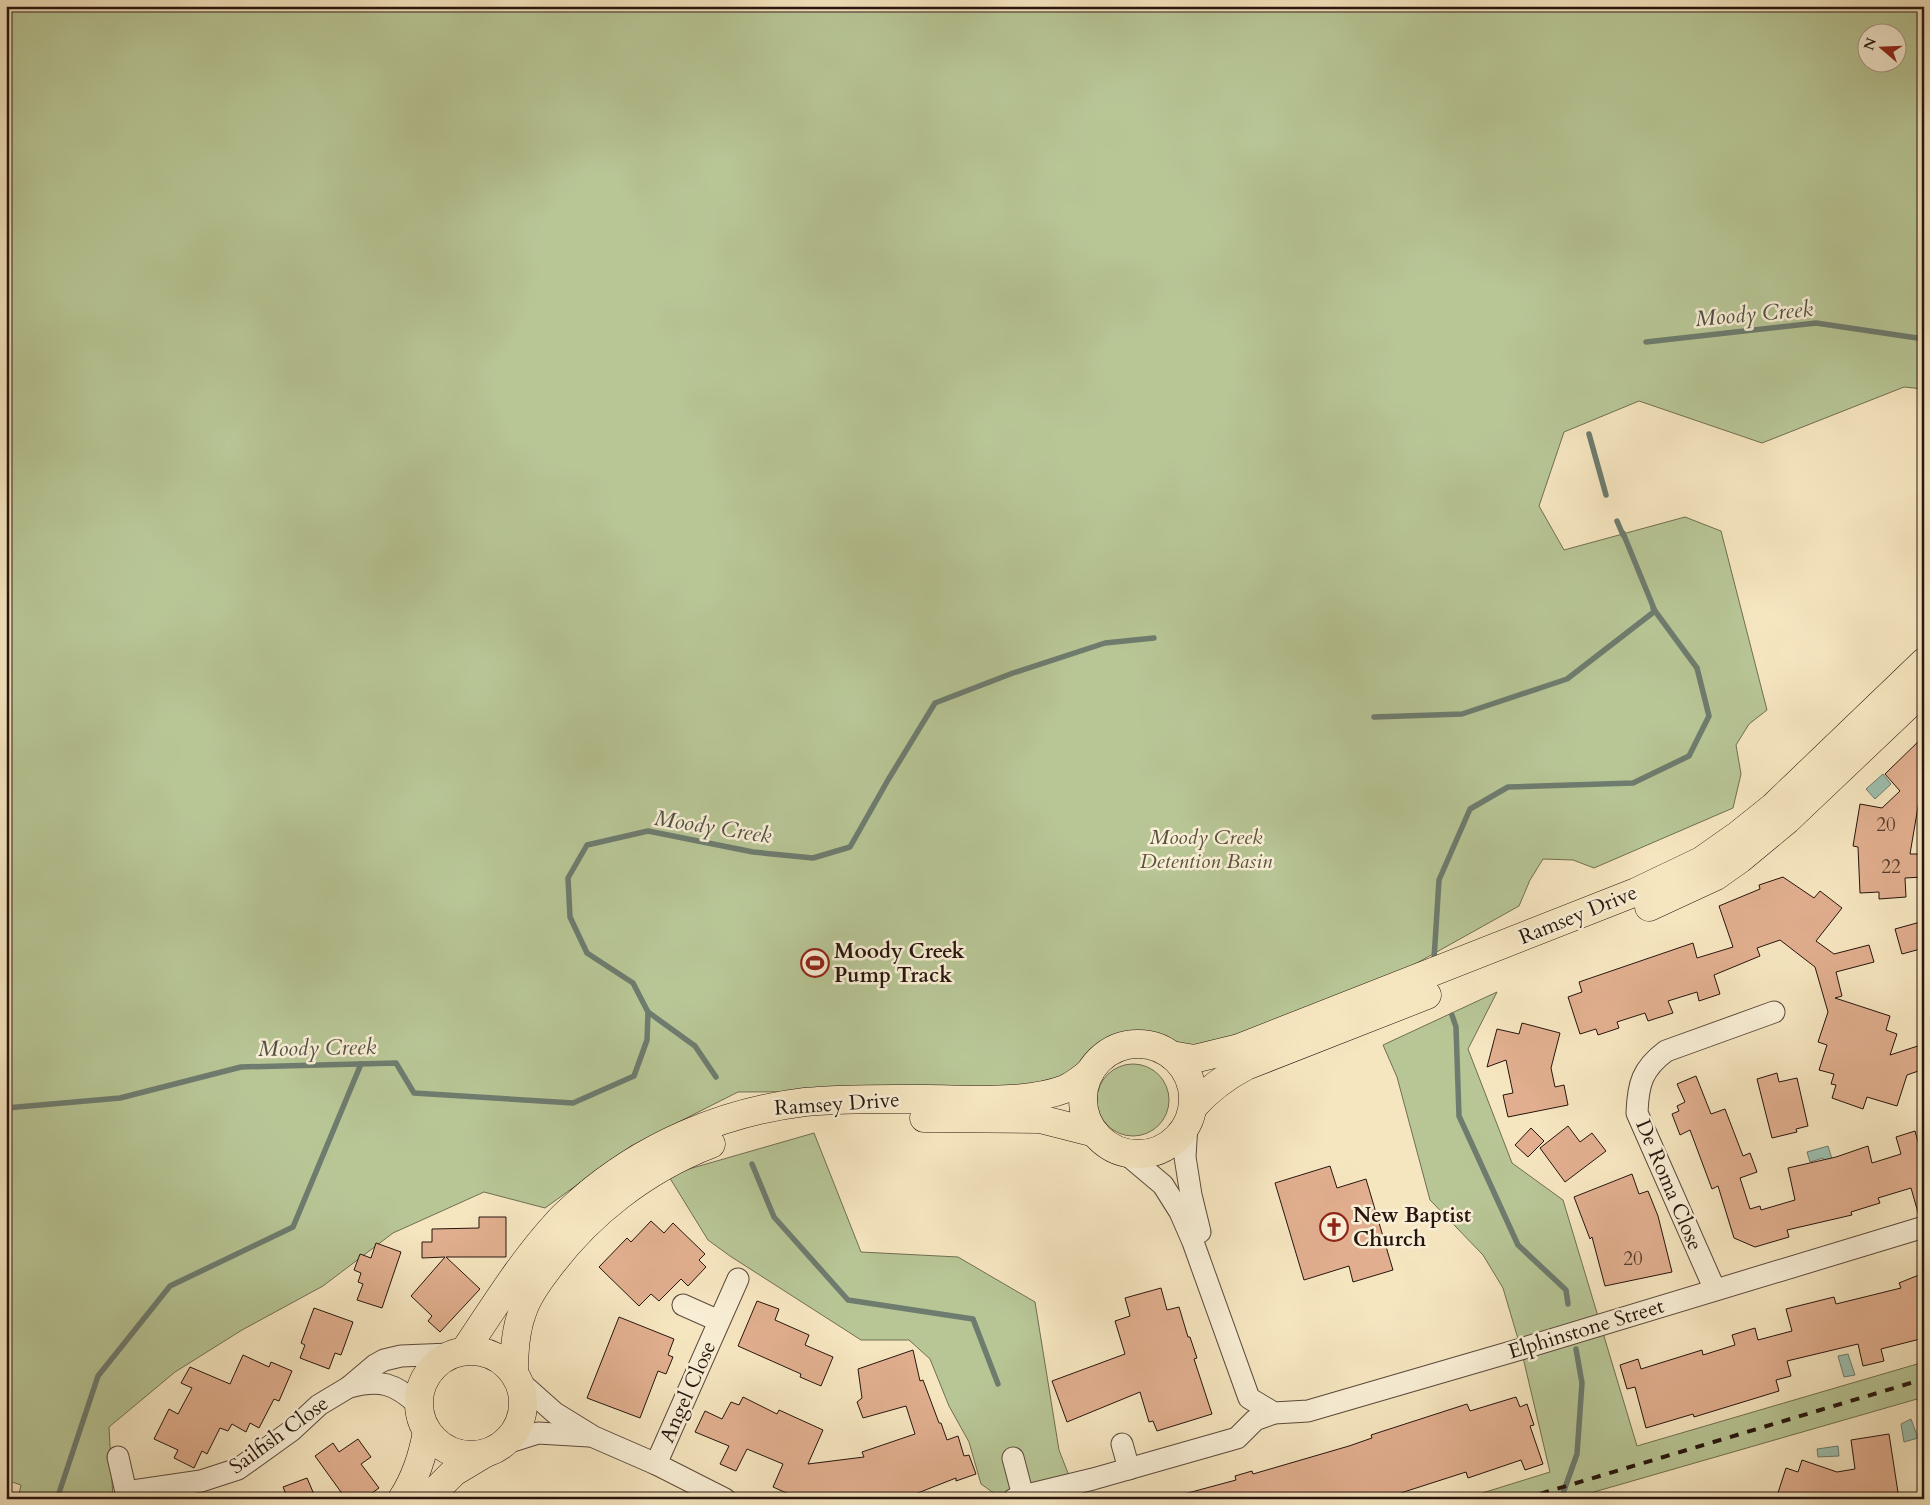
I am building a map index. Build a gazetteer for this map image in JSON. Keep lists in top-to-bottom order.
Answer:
{
  "streets": {
    "main road": ["Ramsey Drive"],
    "street": [
      "De Roma Close",
      "Elphinstone Street",
      "Angel Close",
      "Sailfish Close"
    ]
  },
  "crossings": [
    ["Ramsey Drive", "Sailfish Close"],
    ["De Roma Close", "Elphinstone Street"]
  ],
  "water": ["Moody Creek"],
  "parks": ["Moody Creek Detention Basin"],
  "places": {
    "sports": ["Moody Creek Pump Track"],
    "church": ["New Baptist Church"]
  },
  "house_numbers": ["20", "22", "20"],
  "north": "left"
}
